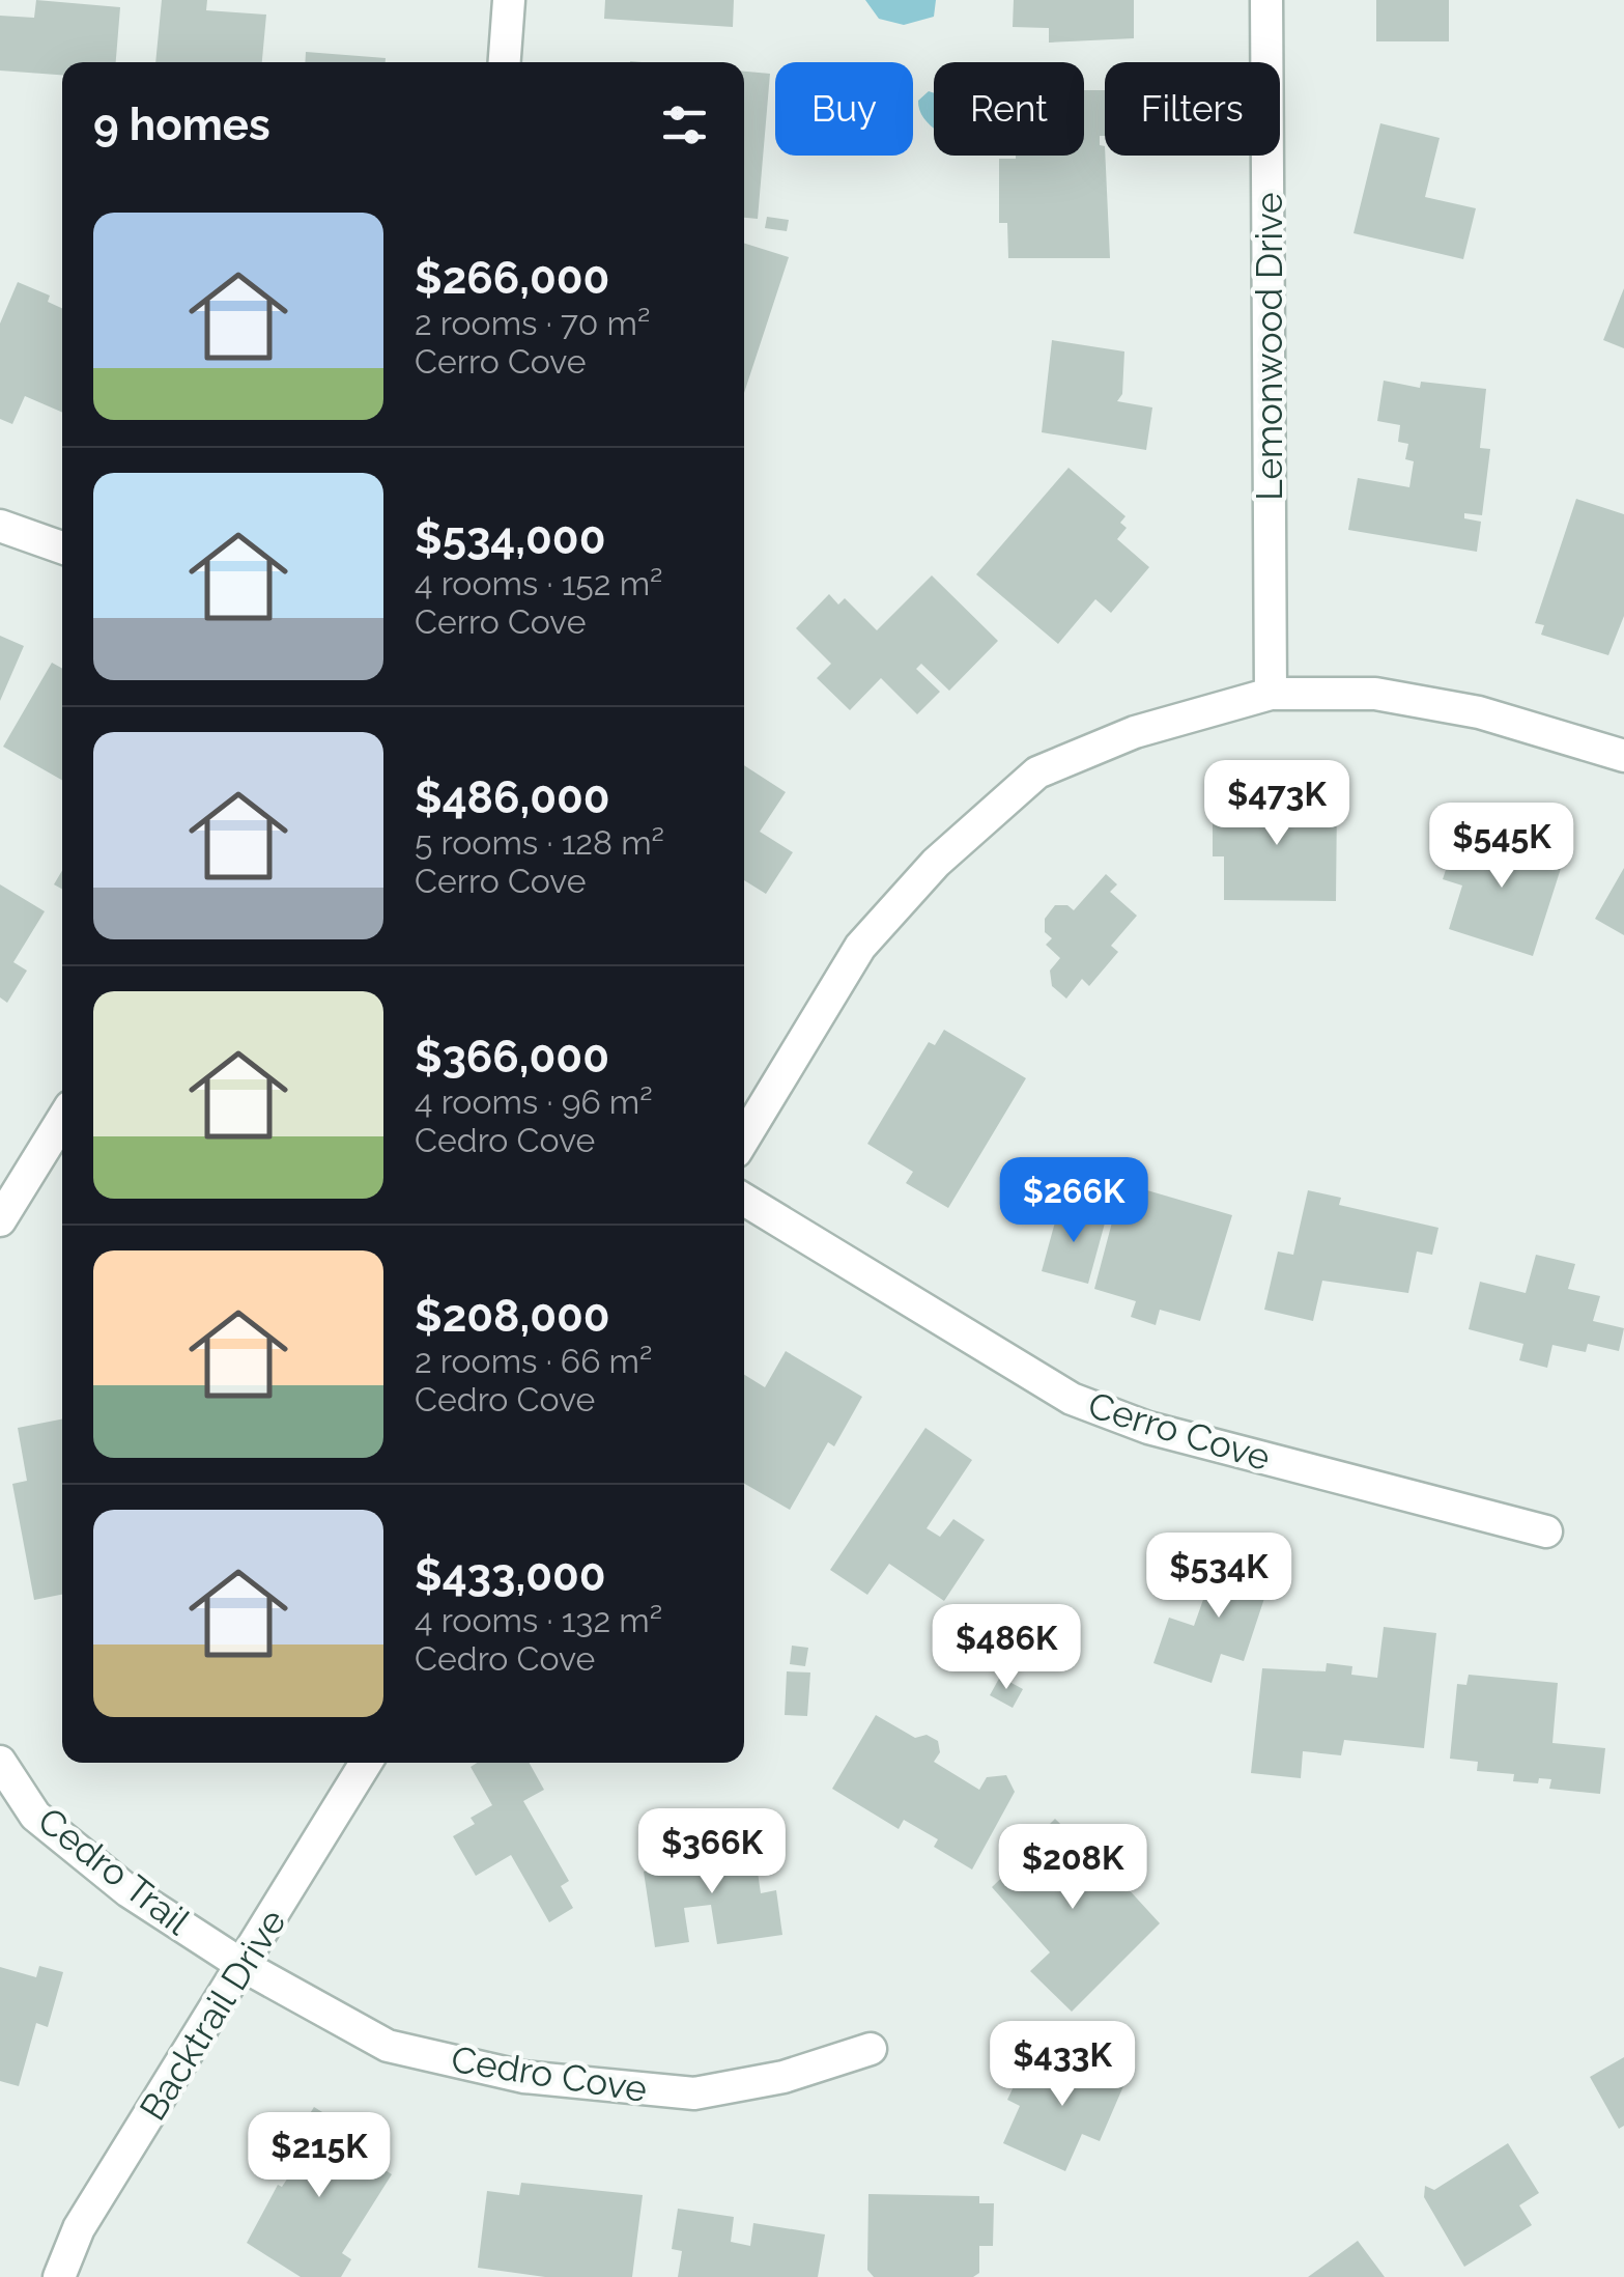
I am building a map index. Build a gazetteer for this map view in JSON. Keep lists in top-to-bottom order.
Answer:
{
  "streets": {
    "street": [
      "Lemonwood Drive",
      "Cerro Cove",
      "Cedro Trail",
      "Backtrail Drive",
      "Cedro Cove"
    ]
  },
  "crossings": [
    ["Cedro Trail", "Backtrail Drive"],
    ["Cedro Trail", "Cedro Cove"],
    ["Backtrail Drive", "Cedro Cove"]
  ],
  "page": {
    "chip": ["Buy", "Rent", "Filters"],
    "heading": "9 homes",
    "list": [
      {
        "name": "$266,000",
        "note": "2 rooms · 70 m² · Cerro Cove"
      },
      {
        "name": "$534,000",
        "note": "4 rooms · 152 m² · Cerro Cove"
      },
      {
        "name": "$486,000",
        "note": "5 rooms · 128 m² · Cerro Cove"
      },
      {
        "name": "$366,000",
        "note": "4 rooms · 96 m² · Cedro Cove"
      },
      {
        "name": "$208,000",
        "note": "2 rooms · 66 m² · Cedro Cove"
      },
      {
        "name": "$433,000",
        "note": "4 rooms · 132 m² · Cedro Cove"
      }
    ],
    "price": [
      "$473K",
      "$545K",
      "$266K",
      "$534K",
      "$486K",
      "$366K",
      "$208K",
      "$433K",
      "$215K"
    ]
  }
}
